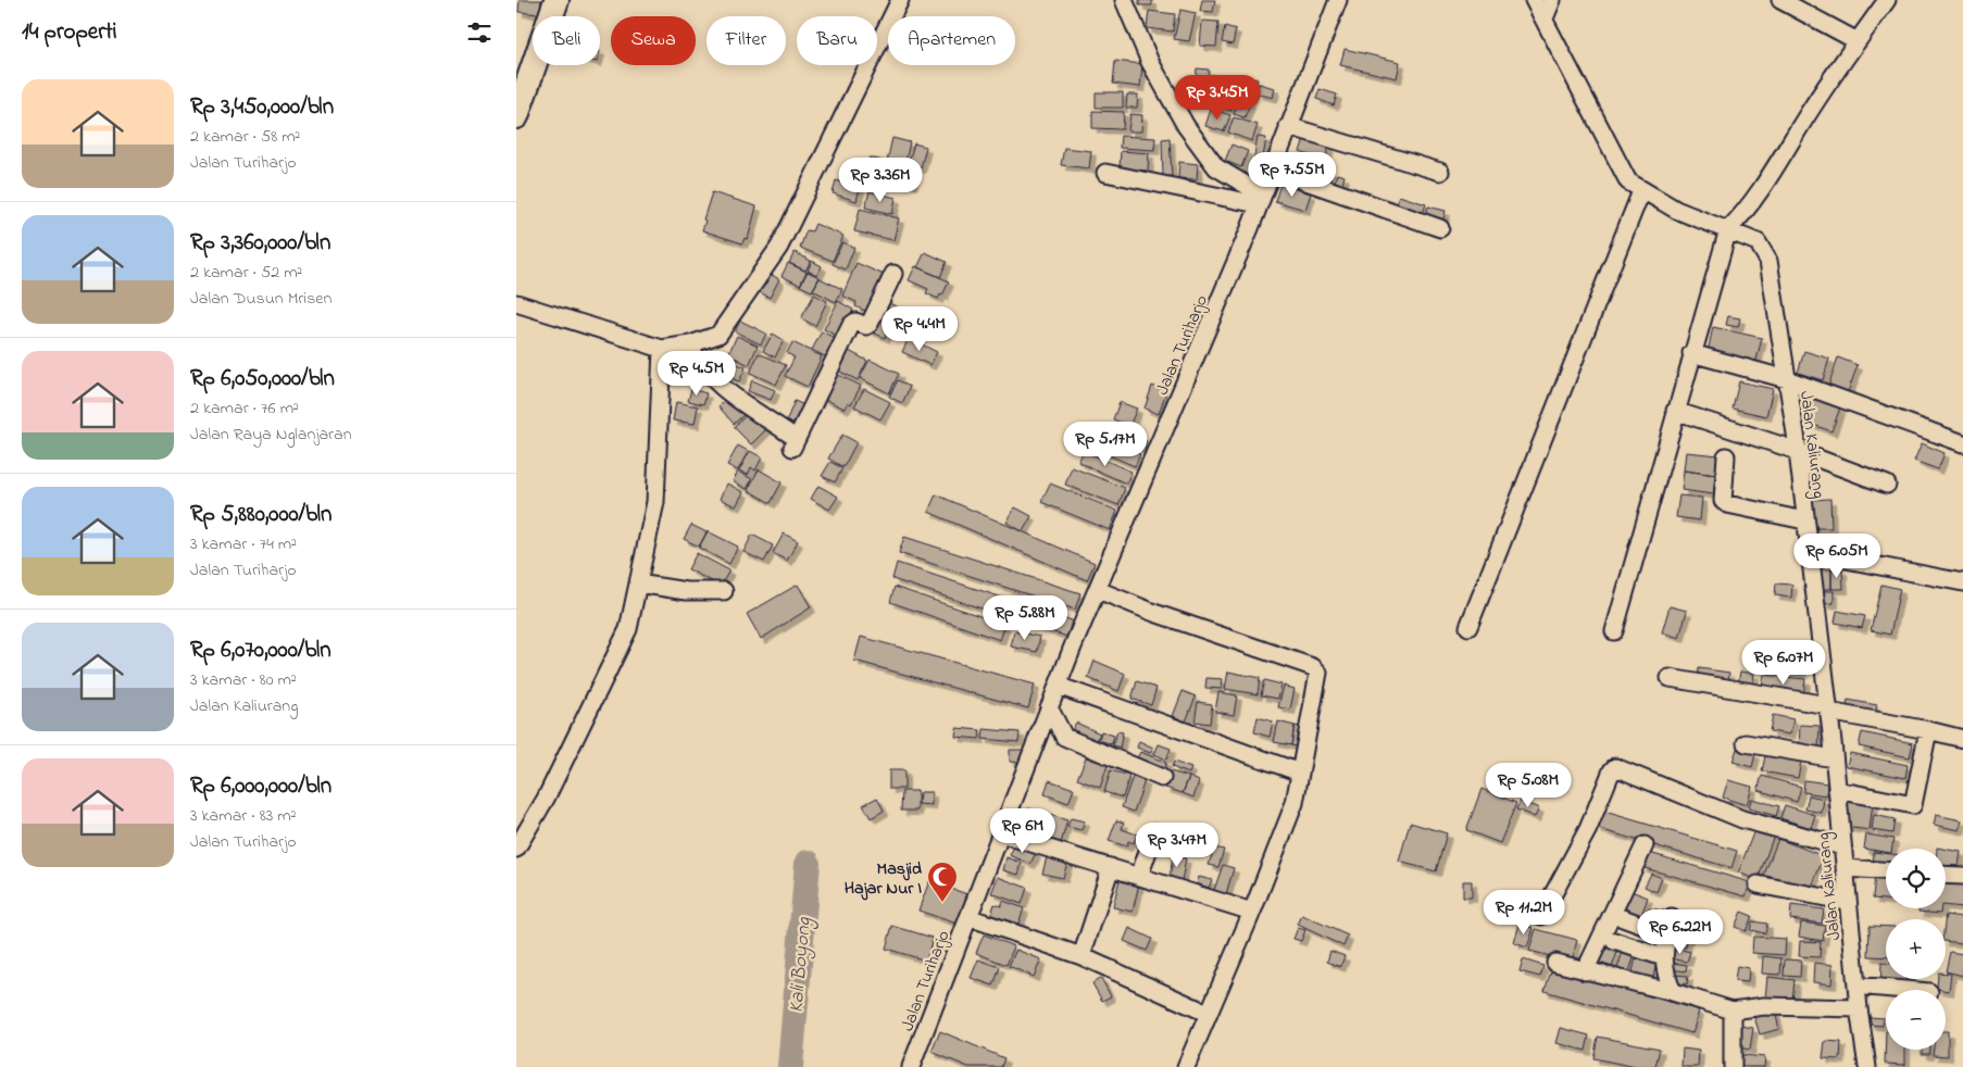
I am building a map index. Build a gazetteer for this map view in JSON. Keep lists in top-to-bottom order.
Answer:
{
  "streets": {
    "street": ["Jalan Turiharjo", "Jalan Kaliurang"]
  },
  "water": ["Kali Boyong"],
  "places": {
    "mosque": ["Masjid Hajar Nur I"]
  },
  "page": {
    "heading": "14 properti",
    "chip": [
      "Beli",
      "Sewa",
      "Filter",
      "Baru",
      "Apartemen"
    ],
    "list": [
      {
        "name": "Rp 3,450,000/bln",
        "note": "2 kamar · 58 m² · Jalan Turiharjo"
      },
      {
        "name": "Rp 3,360,000/bln",
        "note": "2 kamar · 52 m² · Jalan Dusun Mrisen"
      },
      {
        "name": "Rp 6,050,000/bln",
        "note": "2 kamar · 76 m² · Jalan Raya Nglanjaran"
      },
      {
        "name": "Rp 5,880,000/bln",
        "note": "3 kamar · 74 m² · Jalan Turiharjo"
      },
      {
        "name": "Rp 6,070,000/bln",
        "note": "3 kamar · 80 m² · Jalan Kaliurang"
      },
      {
        "name": "Rp 6,000,000/bln",
        "note": "3 kamar · 83 m² · Jalan Turiharjo"
      }
    ],
    "price": [
      "Rp 3.45M",
      "Rp 7.55M",
      "Rp 3.36M",
      "Rp 4.4M",
      "Rp 4.5M",
      "Rp 5.17M",
      "Rp 6.05M",
      "Rp 5.88M",
      "Rp 6.07M",
      "Rp 5.08M",
      "Rp 6M",
      "Rp 3.47M",
      "Rp 11.2M",
      "Rp 6.22M"
    ],
    "map_buttons": ["+", "−"]
  }
}
